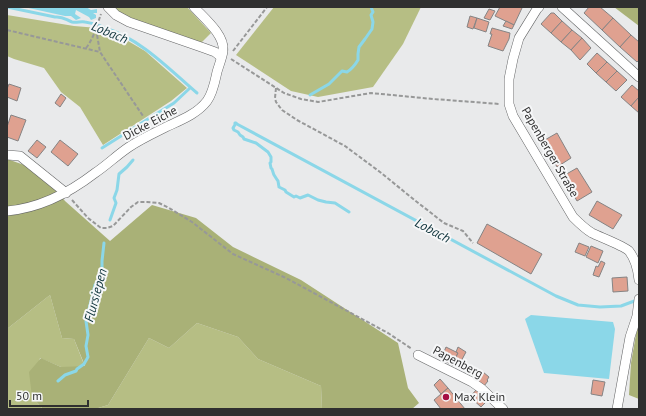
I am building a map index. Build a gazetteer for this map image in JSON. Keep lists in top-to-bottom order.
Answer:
{
  "streets": {
    "street": ["Dicke Eiche", "Papenberger Straße", "Papenberg"]
  },
  "water": ["Lobach", "Flursiepen"],
  "places": ["Max Klein"],
  "scale_bar": "50 m"
}
